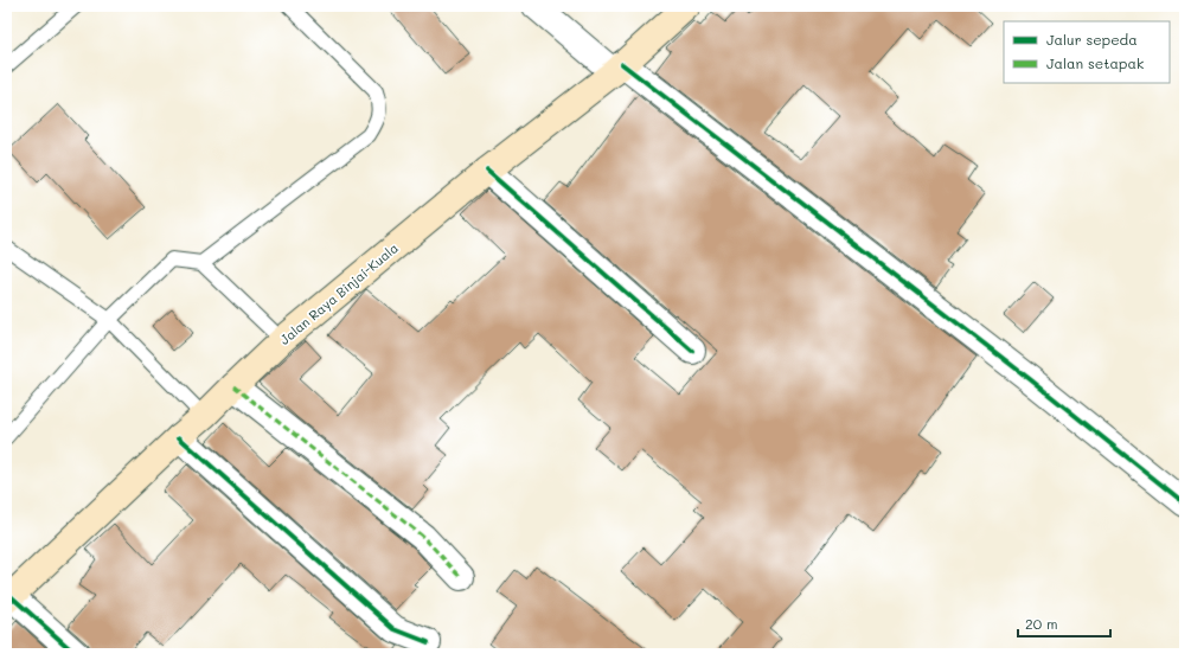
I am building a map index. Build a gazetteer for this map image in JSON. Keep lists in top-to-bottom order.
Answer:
{
  "streets": {
    "main road": ["Jalan Raya Binjai-Kuala"]
  },
  "legend": ["Jalur sepeda", "Jalan setapak"],
  "scale_bar": "20 m"
}
